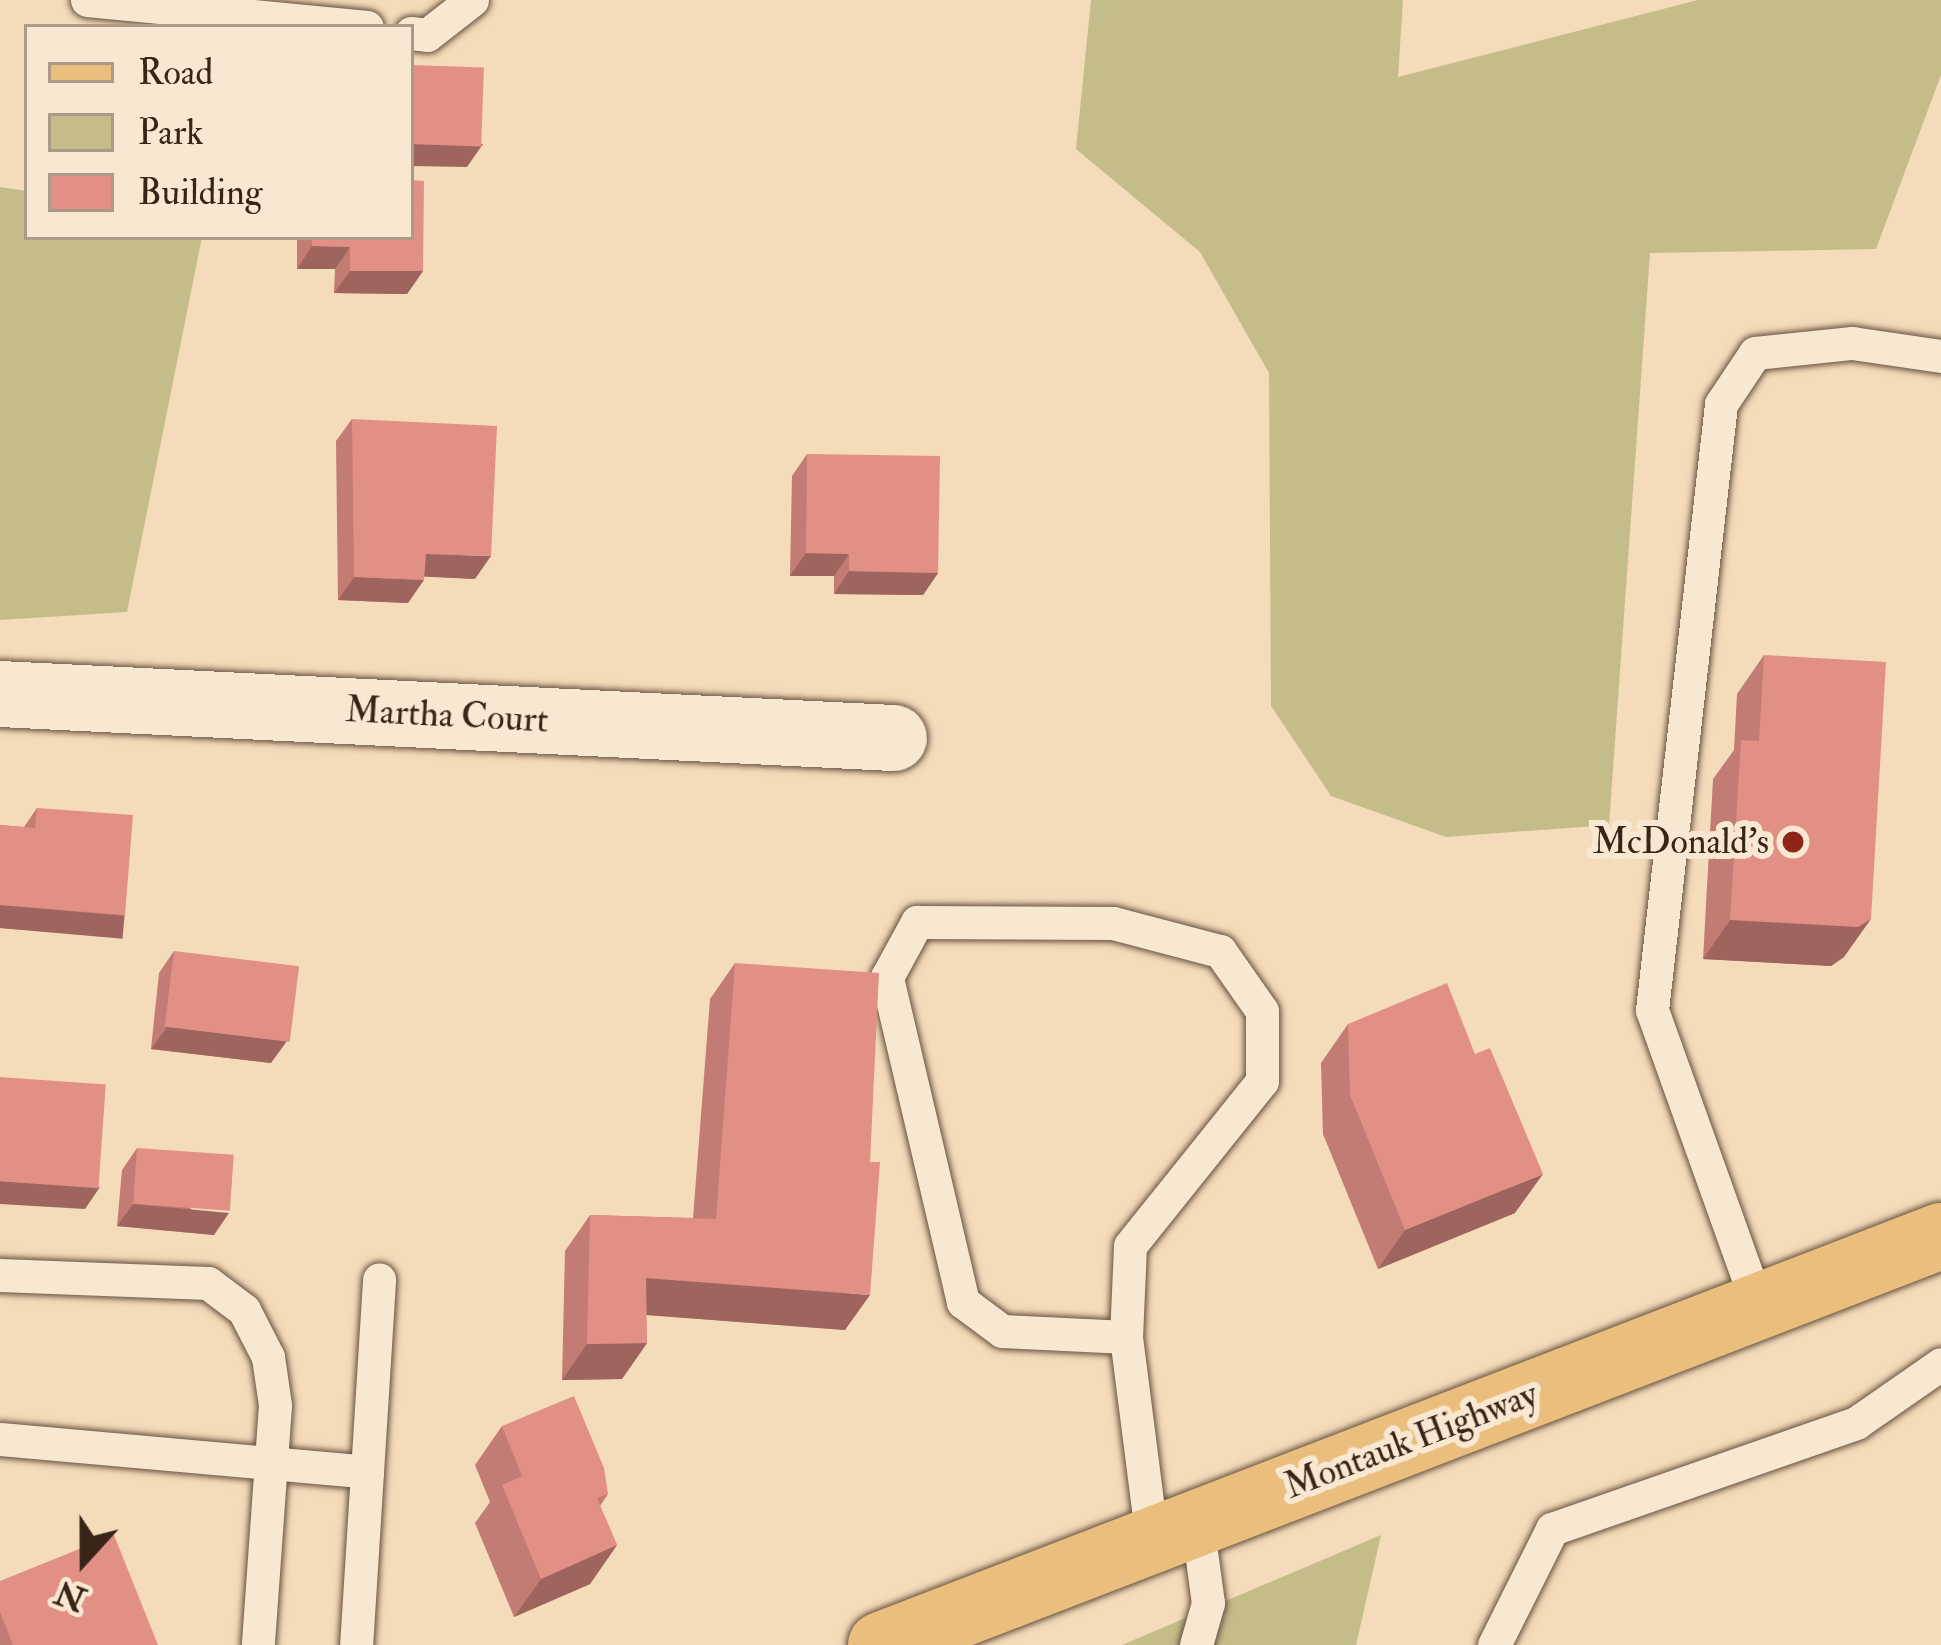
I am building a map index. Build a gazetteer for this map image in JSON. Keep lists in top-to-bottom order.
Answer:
{
  "streets": {
    "main road": ["Montauk Highway"],
    "street": ["Martha Court"]
  },
  "places": ["McDonald's"],
  "legend": ["Road", "Park", "Building"],
  "north": "bottom"
}
